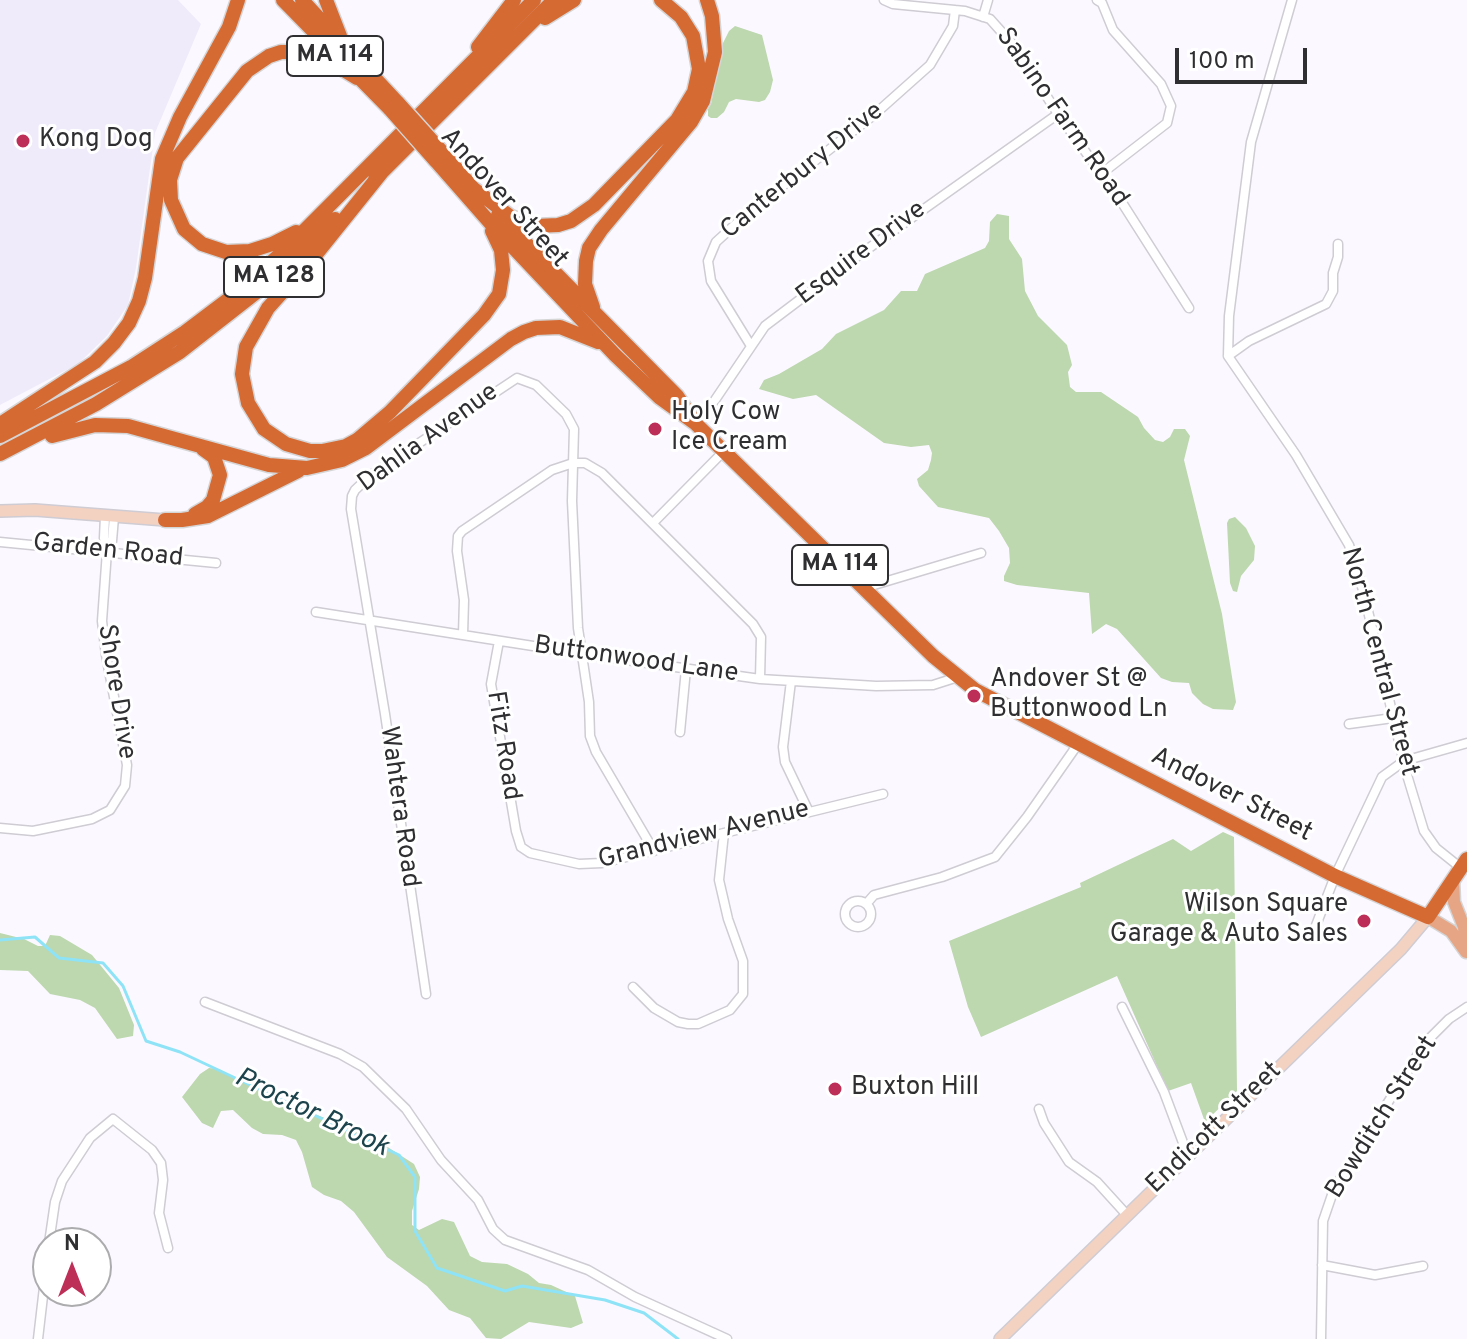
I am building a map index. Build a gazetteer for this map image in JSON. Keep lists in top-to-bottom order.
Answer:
{
  "streets": {
    "highway": ["MA 114", "Andover Street", "MA 128"],
    "street": [
      "Sabino Farm Road",
      "Canterbury Drive",
      "Esquire Drive",
      "Dahlia Avenue",
      "Garden Road",
      "Buttonwood Lane",
      "North Central Street",
      "Shore Drive",
      "Fitz Road",
      "Wahtera Road",
      "Grandview Avenue",
      "Bowditch Street",
      "Endicott Street"
    ]
  },
  "crossings": [
    ["Sabino Farm Road", "Canterbury Drive"],
    ["Sabino Farm Road", "Esquire Drive"],
    ["Canterbury Drive", "Esquire Drive"],
    ["Andover Street", "Esquire Drive"],
    ["Andover Street", "Buttonwood Lane"],
    ["Andover Street", "Endicott Street"],
    ["Dahlia Avenue", "Buttonwood Lane"],
    ["Dahlia Avenue", "Wahtera Road"],
    ["Garden Road", "Shore Drive"],
    ["Buttonwood Lane", "Fitz Road"],
    ["Buttonwood Lane", "Wahtera Road"],
    ["Fitz Road", "Grandview Avenue"]
  ],
  "water": ["Proctor Brook"],
  "places": [
    "Kong Dog",
    "Holy Cow Ice Cream",
    "Andover St @ Buttonwood Ln",
    "Wilson Square Garage & Auto Sales",
    "Buxton Hill"
  ],
  "scale_bar": "100 m",
  "north": "top"
}
